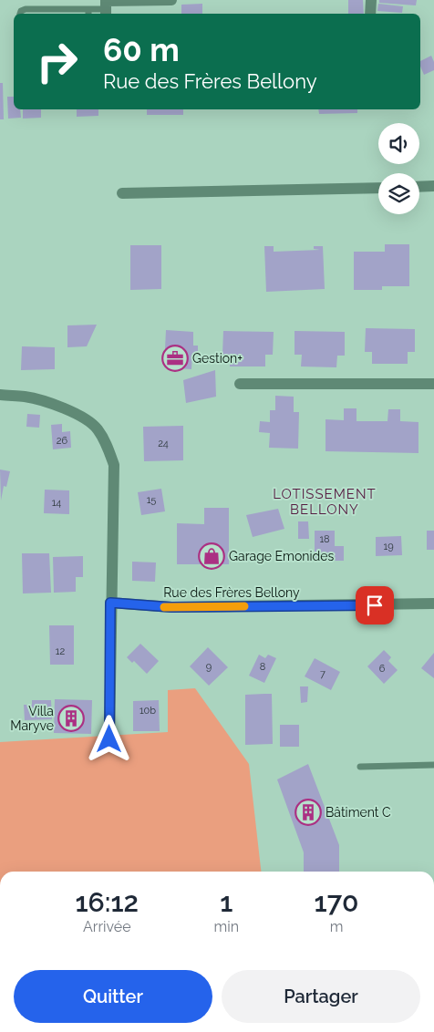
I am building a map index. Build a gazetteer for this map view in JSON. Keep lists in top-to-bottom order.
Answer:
{
  "streets": {
    "street": ["Rue des Frères Bellony"]
  },
  "districts": ["LOTISSEMENT BELLONY"],
  "places": {
    "office": ["Gestion+"],
    "shop": ["Garage Emonides"],
    "building": ["Villa Maryve", "Bâtiment C"]
  },
  "house_numbers": [
    "26",
    "24",
    "15",
    "14",
    "18",
    "19",
    "12",
    "9",
    "8",
    "6",
    "7",
    "10b"
  ],
  "page": {
    "turn": ["60 m", "Rue des Frères Bellony"],
    "eta": [
      "16:12",
      "Arrivée",
      "1",
      "min",
      "170",
      "m"
    ],
    "buttons": ["Quitter", "Partager"]
  }
}
